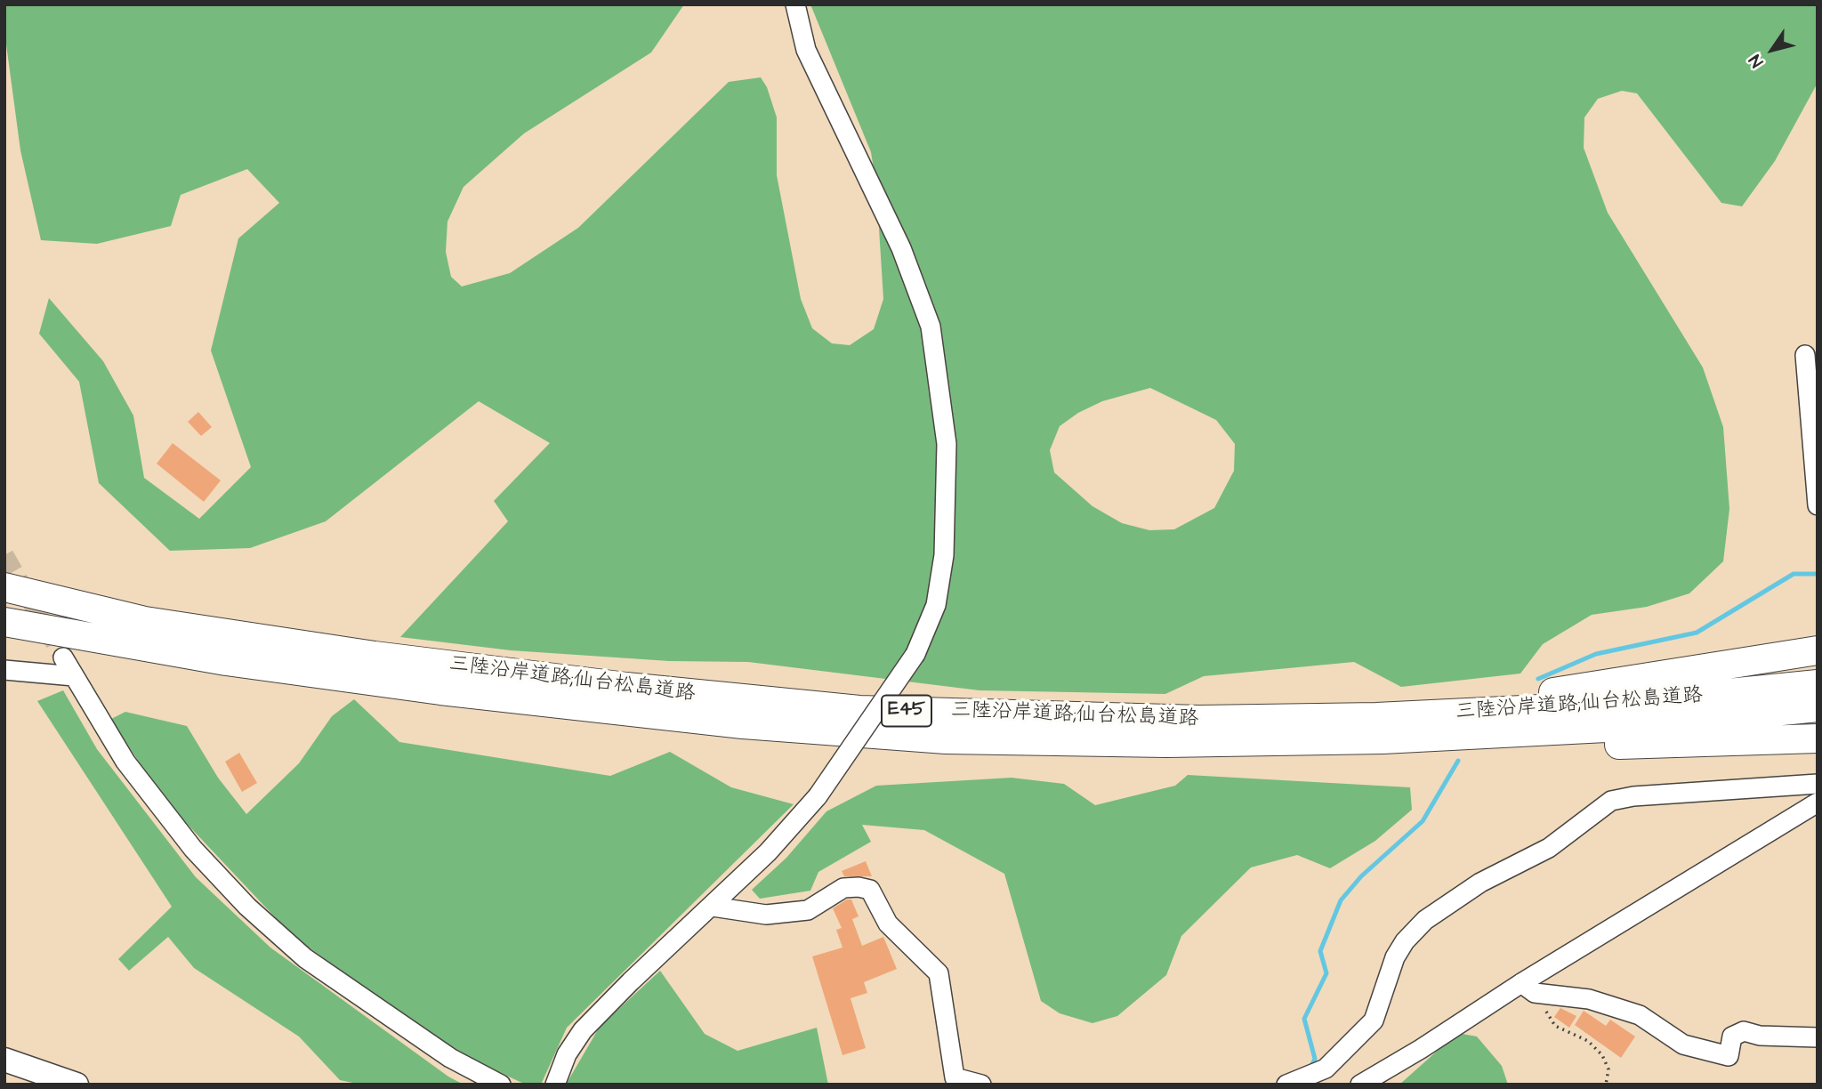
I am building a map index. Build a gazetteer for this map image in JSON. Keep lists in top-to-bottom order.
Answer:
{
  "streets": {
    "highway": ["三陸沿岸道路;仙台松島道路", "E45"]
  },
  "north": "bottom left"
}
